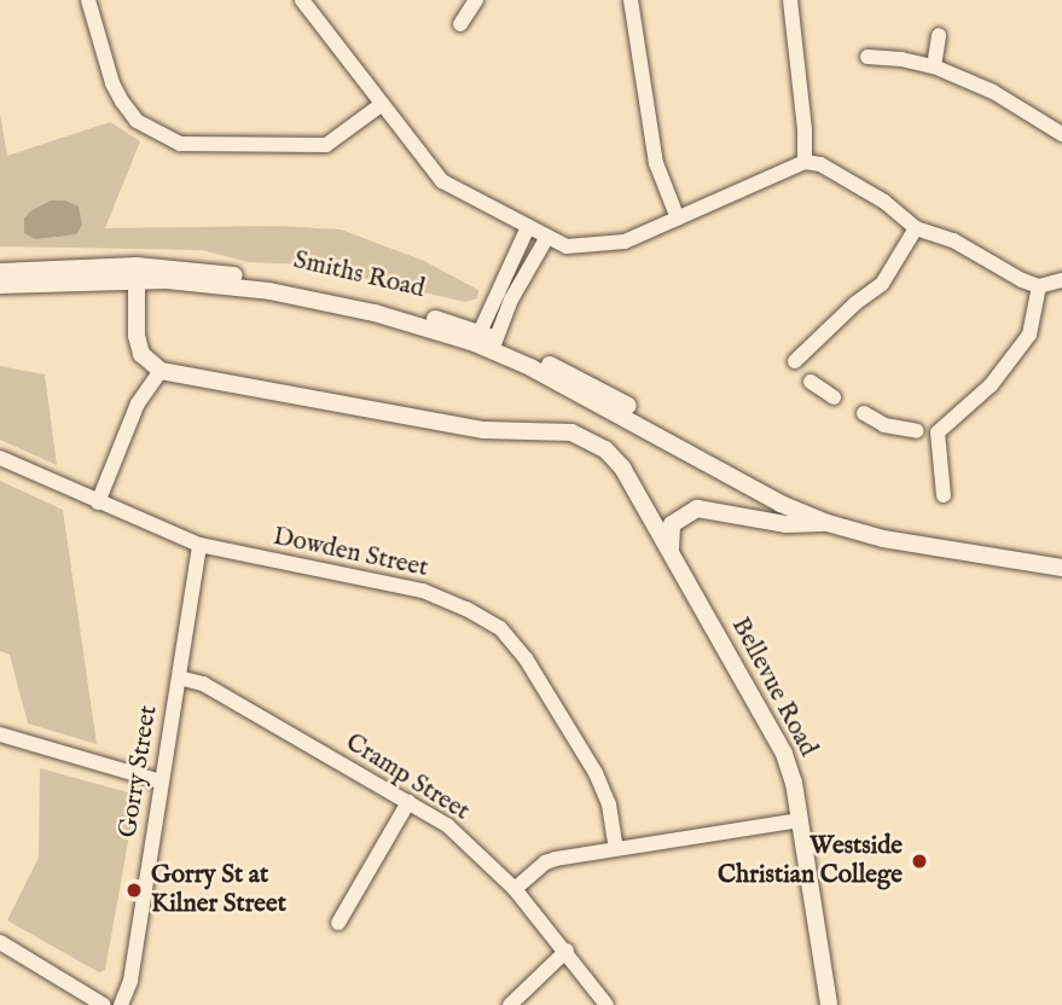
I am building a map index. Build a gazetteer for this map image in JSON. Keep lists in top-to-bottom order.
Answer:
{
  "streets": {
    "street": [
      "Smiths Road",
      "Dowden Street",
      "Bellevue Road",
      "Gorry Street",
      "Cramp Street"
    ]
  },
  "crossings": [
    ["Dowden Street", "Gorry Street"],
    ["Gorry Street", "Cramp Street"]
  ],
  "places": ["Westside Christian College", "Gorry St at Kilner Street"]
}
